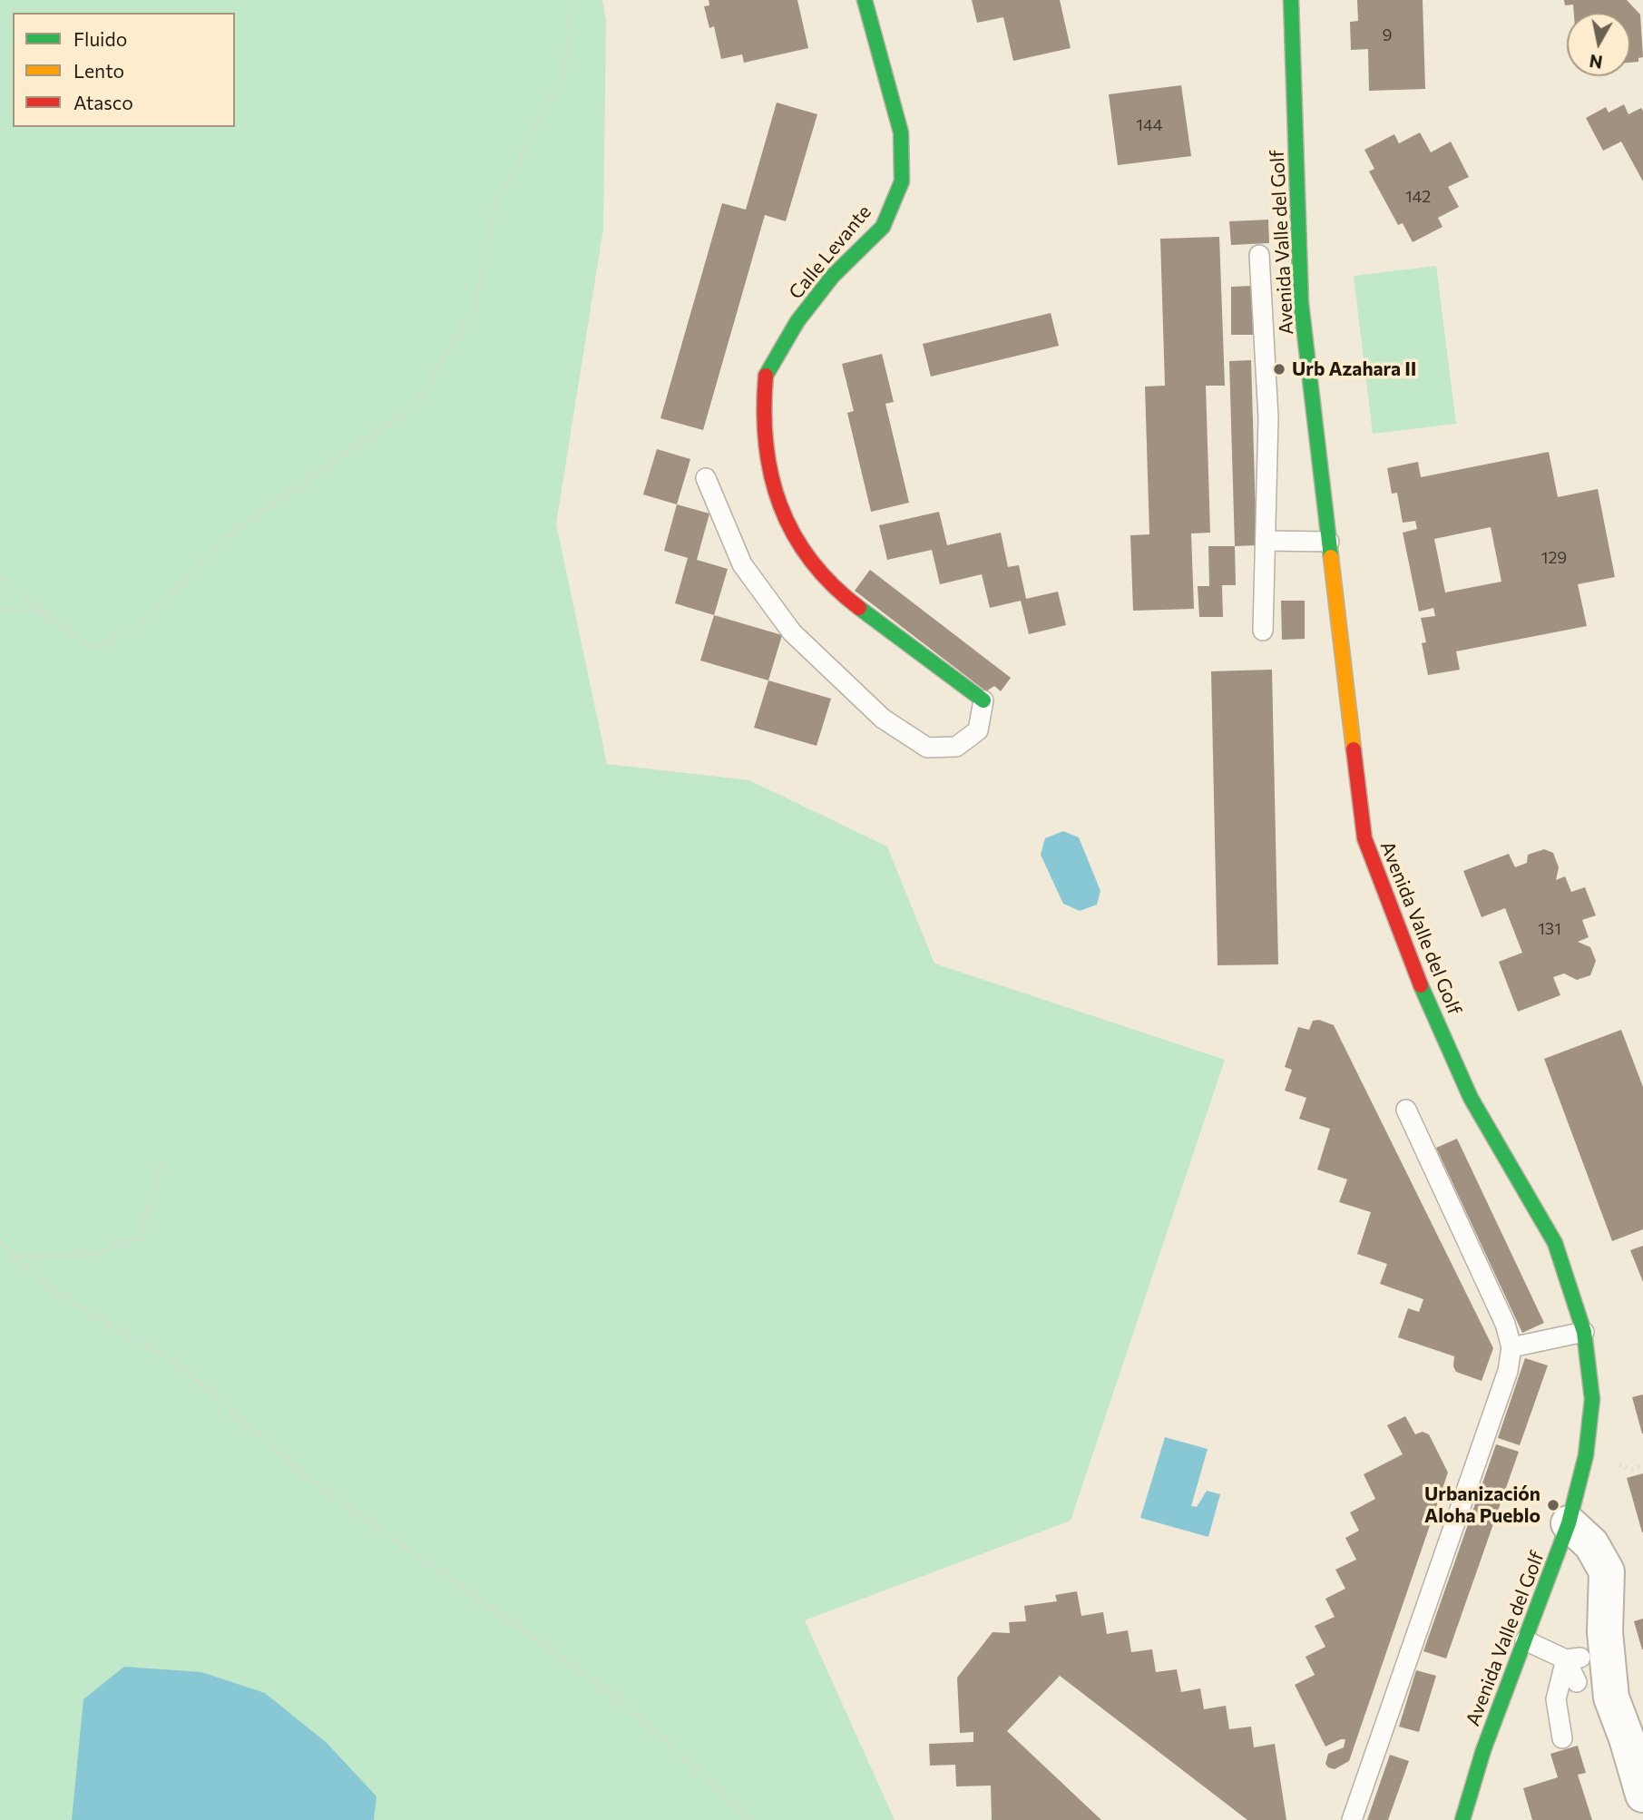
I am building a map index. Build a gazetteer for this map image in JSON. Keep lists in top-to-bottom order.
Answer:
{
  "streets": {
    "street": ["Avenida Valle del Golf", "Calle Levante"]
  },
  "places": ["Urb Azahara II", "Urbanización Aloha Pueblo"],
  "house_numbers": [
    "9",
    "144",
    "142",
    "129",
    "131"
  ],
  "legend": ["Fluido", "Lento", "Atasco"],
  "north": "bottom"
}
